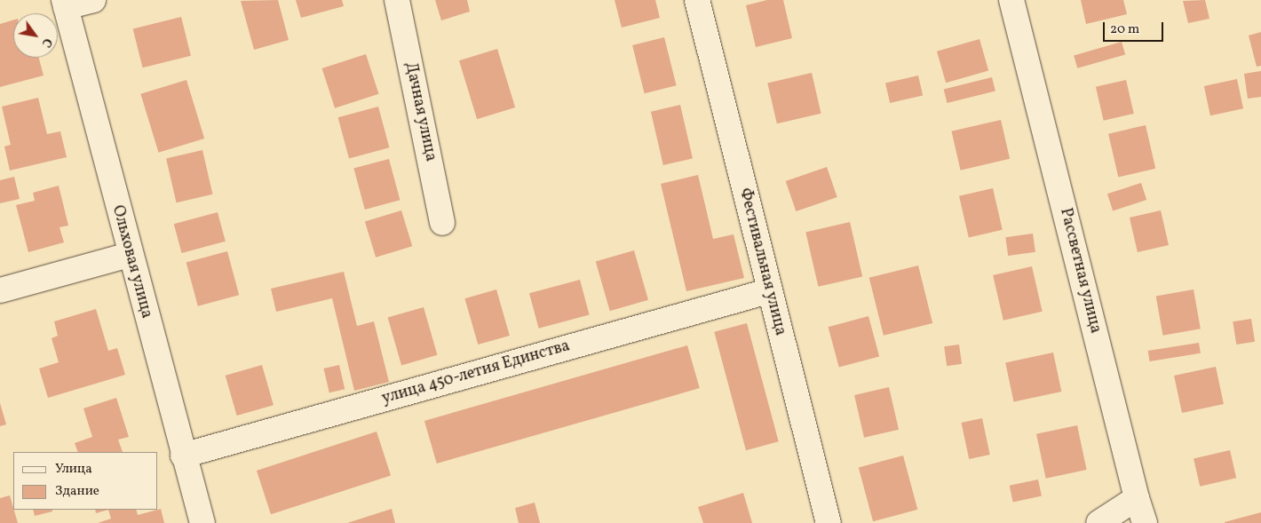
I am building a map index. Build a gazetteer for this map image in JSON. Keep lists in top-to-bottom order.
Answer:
{
  "streets": {
    "street": [
      "Дачная улица",
      "Ольховая улица",
      "Фестивальная улица",
      "Рассветная улица",
      "улица 450-летия Единства"
    ]
  },
  "crossings": [
    ["Ольховая улица", "улица 450-летия Единства"],
    ["Фестивальная улица", "улица 450-летия Единства"]
  ],
  "legend": ["Улица", "Здание"],
  "scale_bar": "20 m",
  "north": "bottom right"
}
